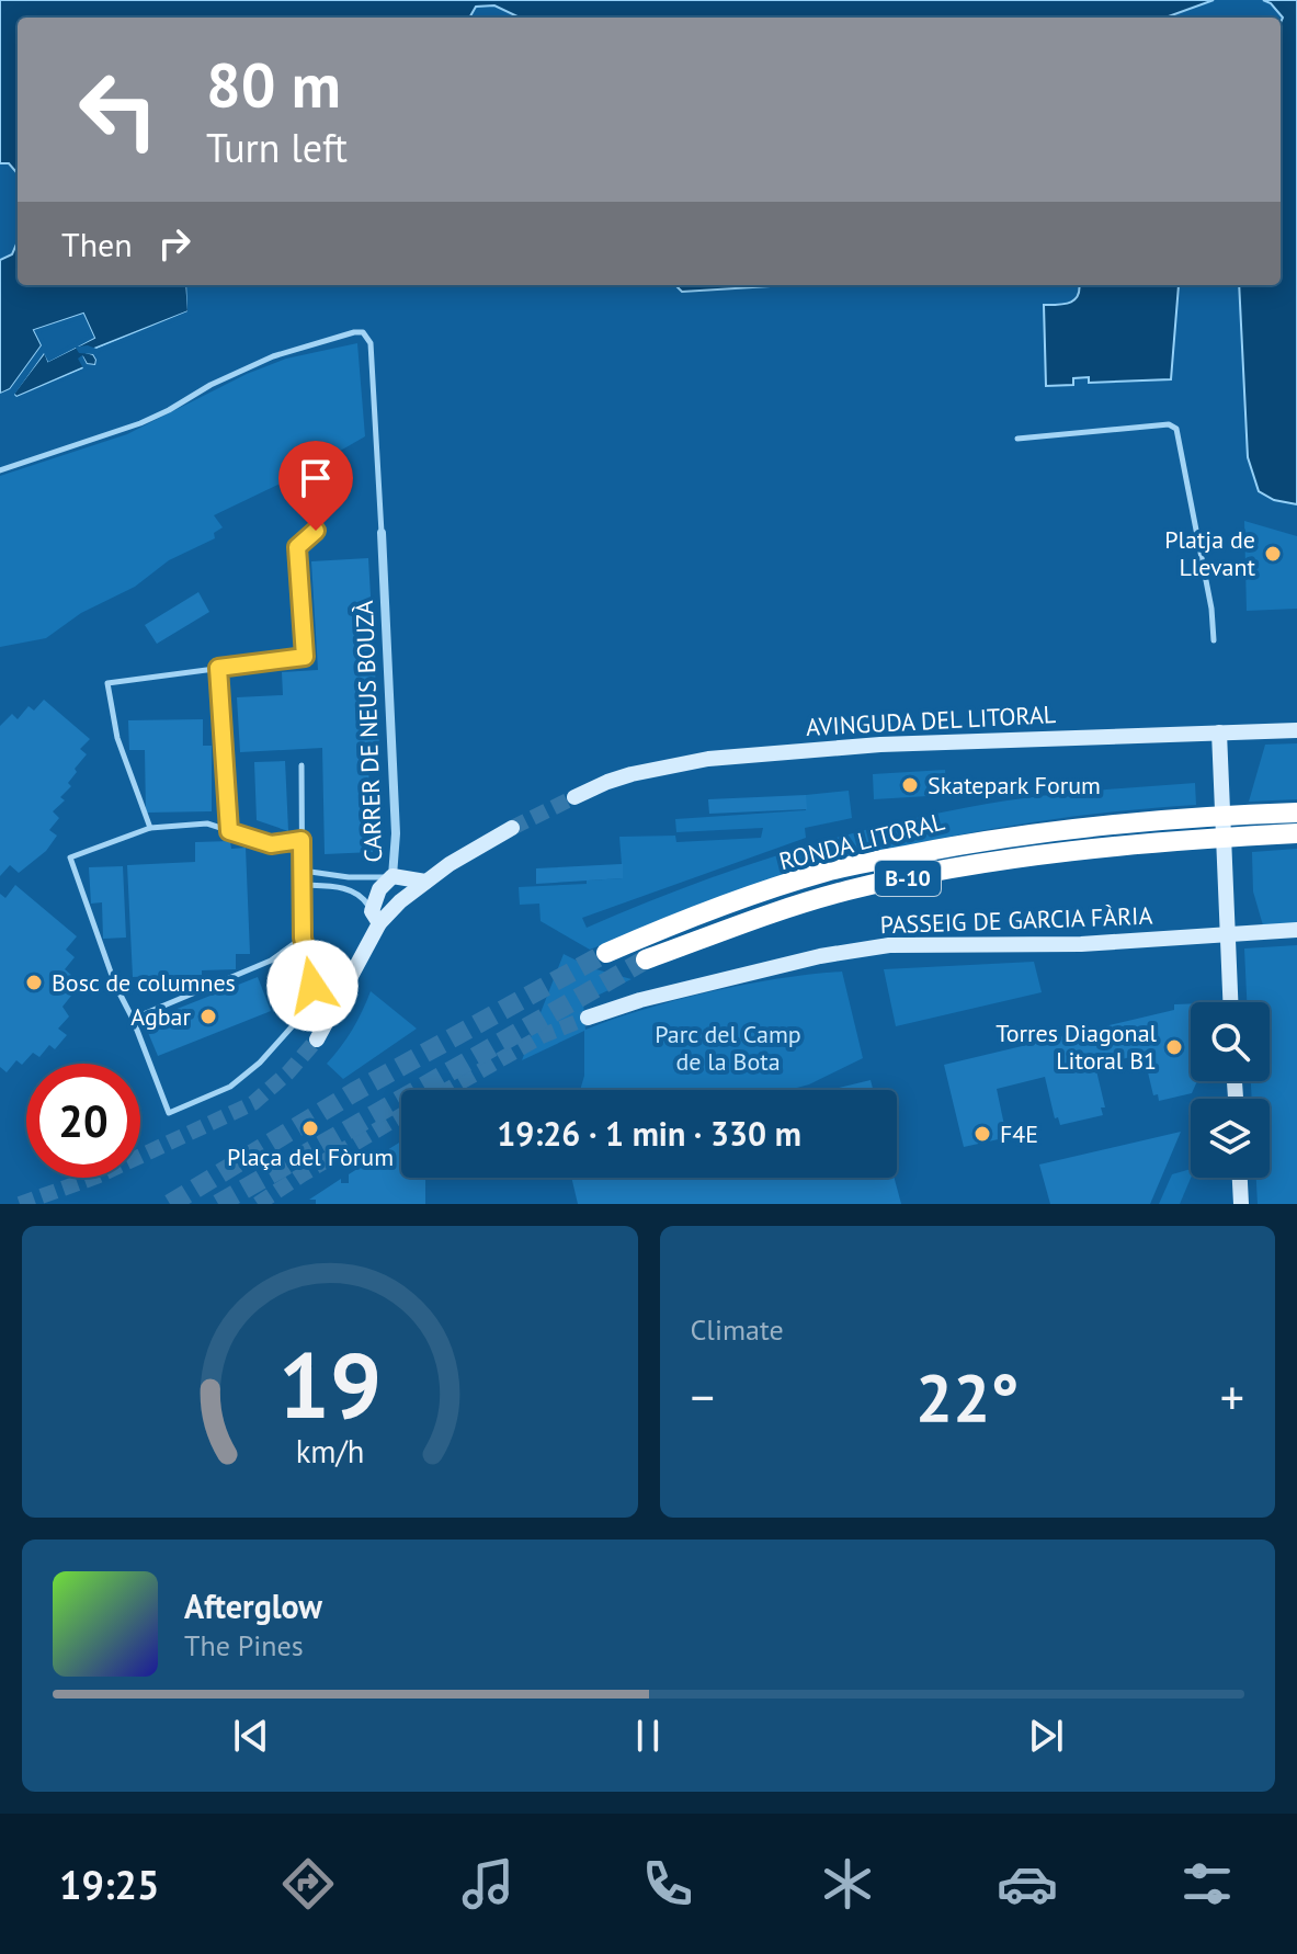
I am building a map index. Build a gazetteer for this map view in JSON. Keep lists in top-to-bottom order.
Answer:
{
  "streets": {
    "highway": ["RONDA LITORAL", "B-10"],
    "main road": ["AVINGUDA DEL LITORAL", "PASSEIG DE GARCIA FÀRIA"],
    "street": ["CARRER DE NEUS BOUZÀ"]
  },
  "parks": ["Parc del Camp de la Bota"],
  "places": [
    "Platja de Llevant",
    "Skatepark Forum",
    "Bosc de columnes",
    "Agbar",
    "Torres Diagonal Litoral B1",
    "Plaça del Fòrum",
    "F4E"
  ],
  "page": {
    "turn": ["80 m", "Turn left"],
    "then": "Then",
    "limit": "20",
    "trip": "19:26 · 1 min · 330 m",
    "tile": "Climate",
    "heat": ["−", "22°", "+"],
    "song": ["Afterglow", "The Pines"],
    "tabs": "19:25",
    "gauge": ["19", "km/h"]
  }
}
